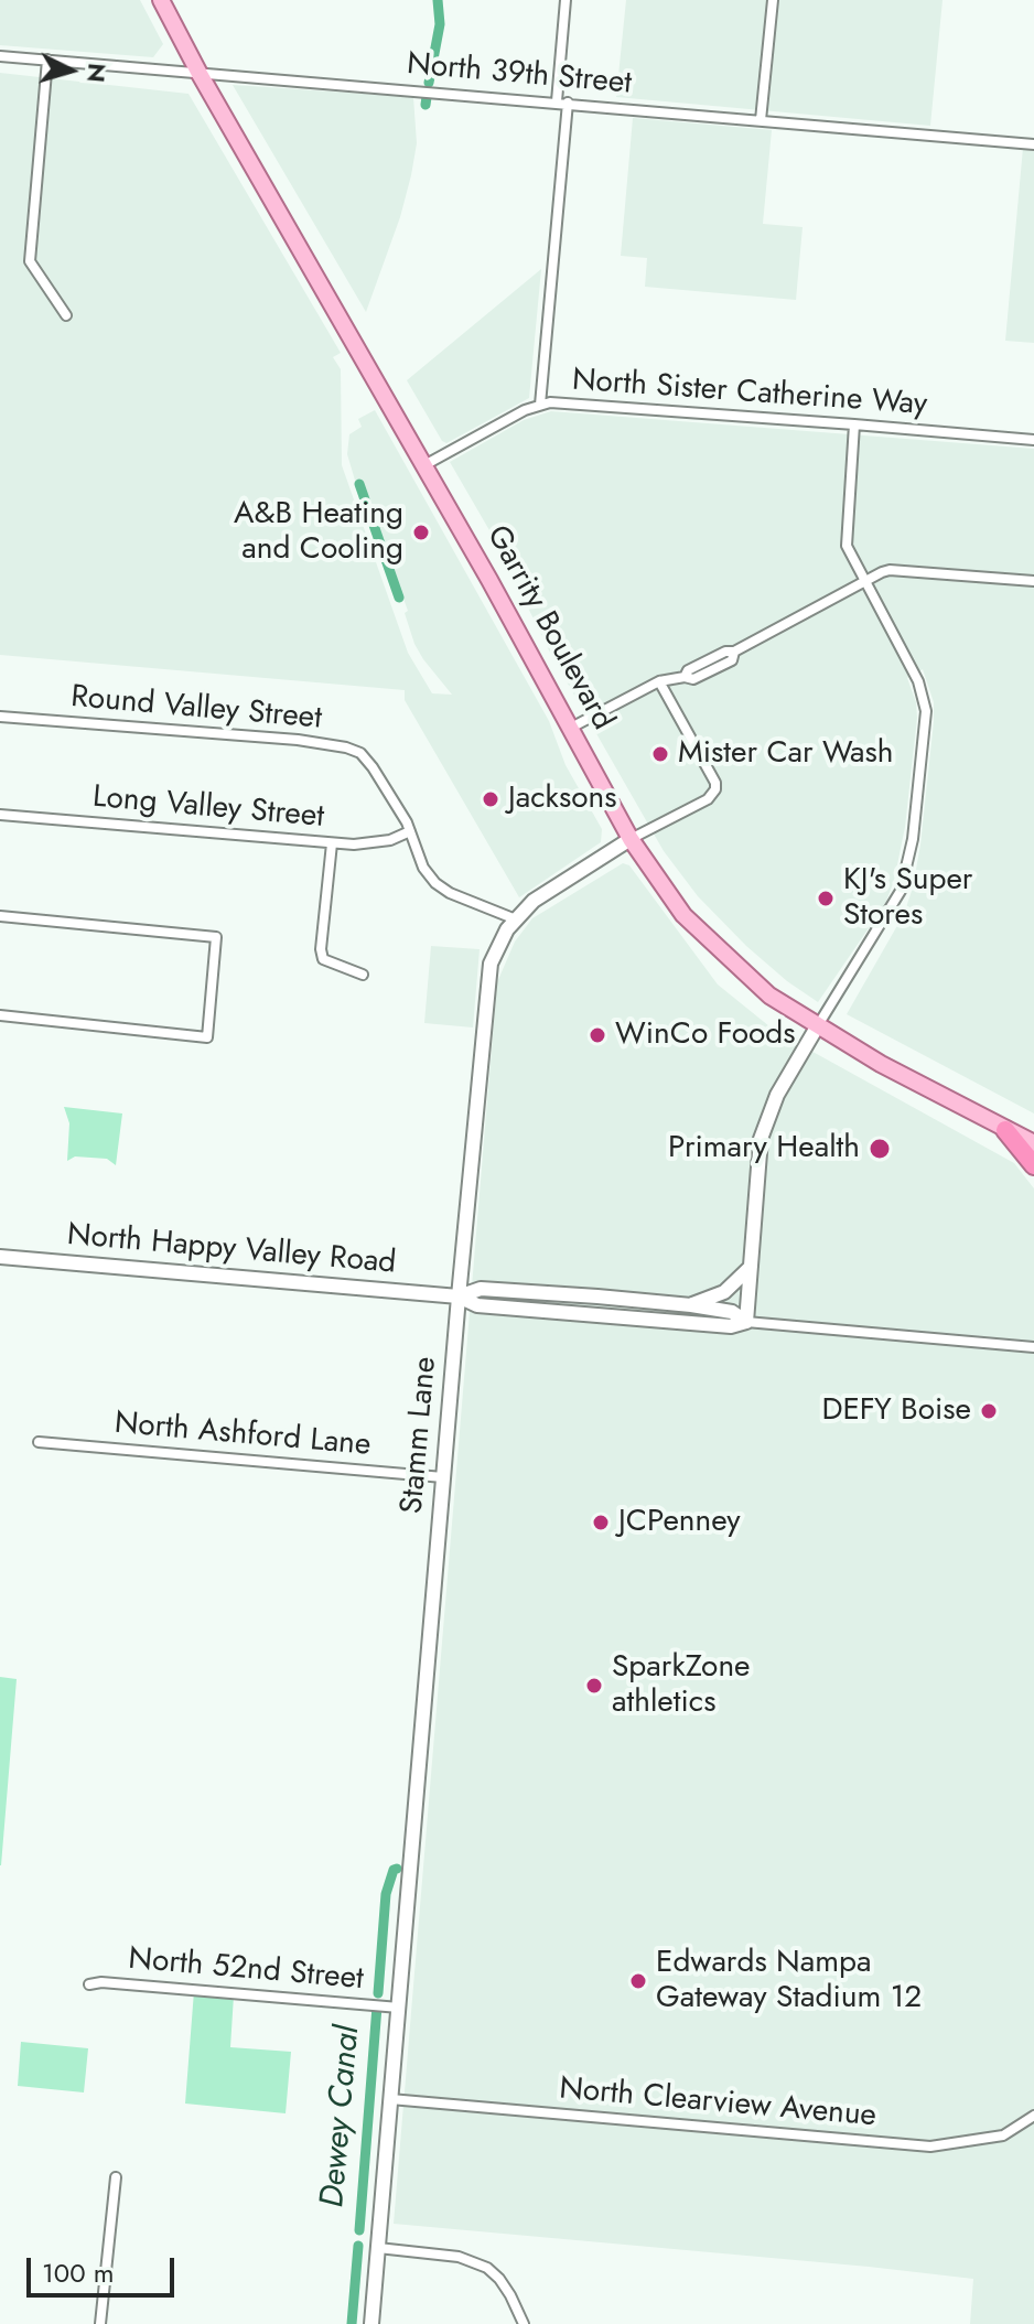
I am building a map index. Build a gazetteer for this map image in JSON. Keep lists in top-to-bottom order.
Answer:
{
  "streets": {
    "main road": ["Garrity Boulevard", "North Happy Valley Road", "Stamm Lane"],
    "street": [
      "North 39th Street",
      "North Sister Catherine Way",
      "Round Valley Street",
      "Long Valley Street",
      "North Ashford Lane",
      "North 52nd Street",
      "North Clearview Avenue"
    ]
  },
  "crossings": [
    ["North 39th Street", "Garrity Boulevard"],
    ["North Sister Catherine Way", "Garrity Boulevard"],
    ["Garrity Boulevard", "Stamm Lane"],
    ["Round Valley Street", "Long Valley Street"],
    ["Round Valley Street", "Stamm Lane"],
    ["North Happy Valley Road", "Stamm Lane"],
    ["North Ashford Lane", "Stamm Lane"],
    ["Stamm Lane", "North 52nd Street"],
    ["Stamm Lane", "North Clearview Avenue"]
  ],
  "water": ["Dewey Canal"],
  "places": [
    "A&B Heating and Cooling",
    "Mister Car Wash",
    "Jacksons",
    "KJ's Super Stores",
    "WinCo Foods",
    "Primary Health",
    "DEFY Boise",
    "JCPenney",
    "SparkZone athletics",
    "Edwards Nampa Gateway Stadium 12"
  ],
  "scale_bar": "100 m",
  "north": "right"
}
